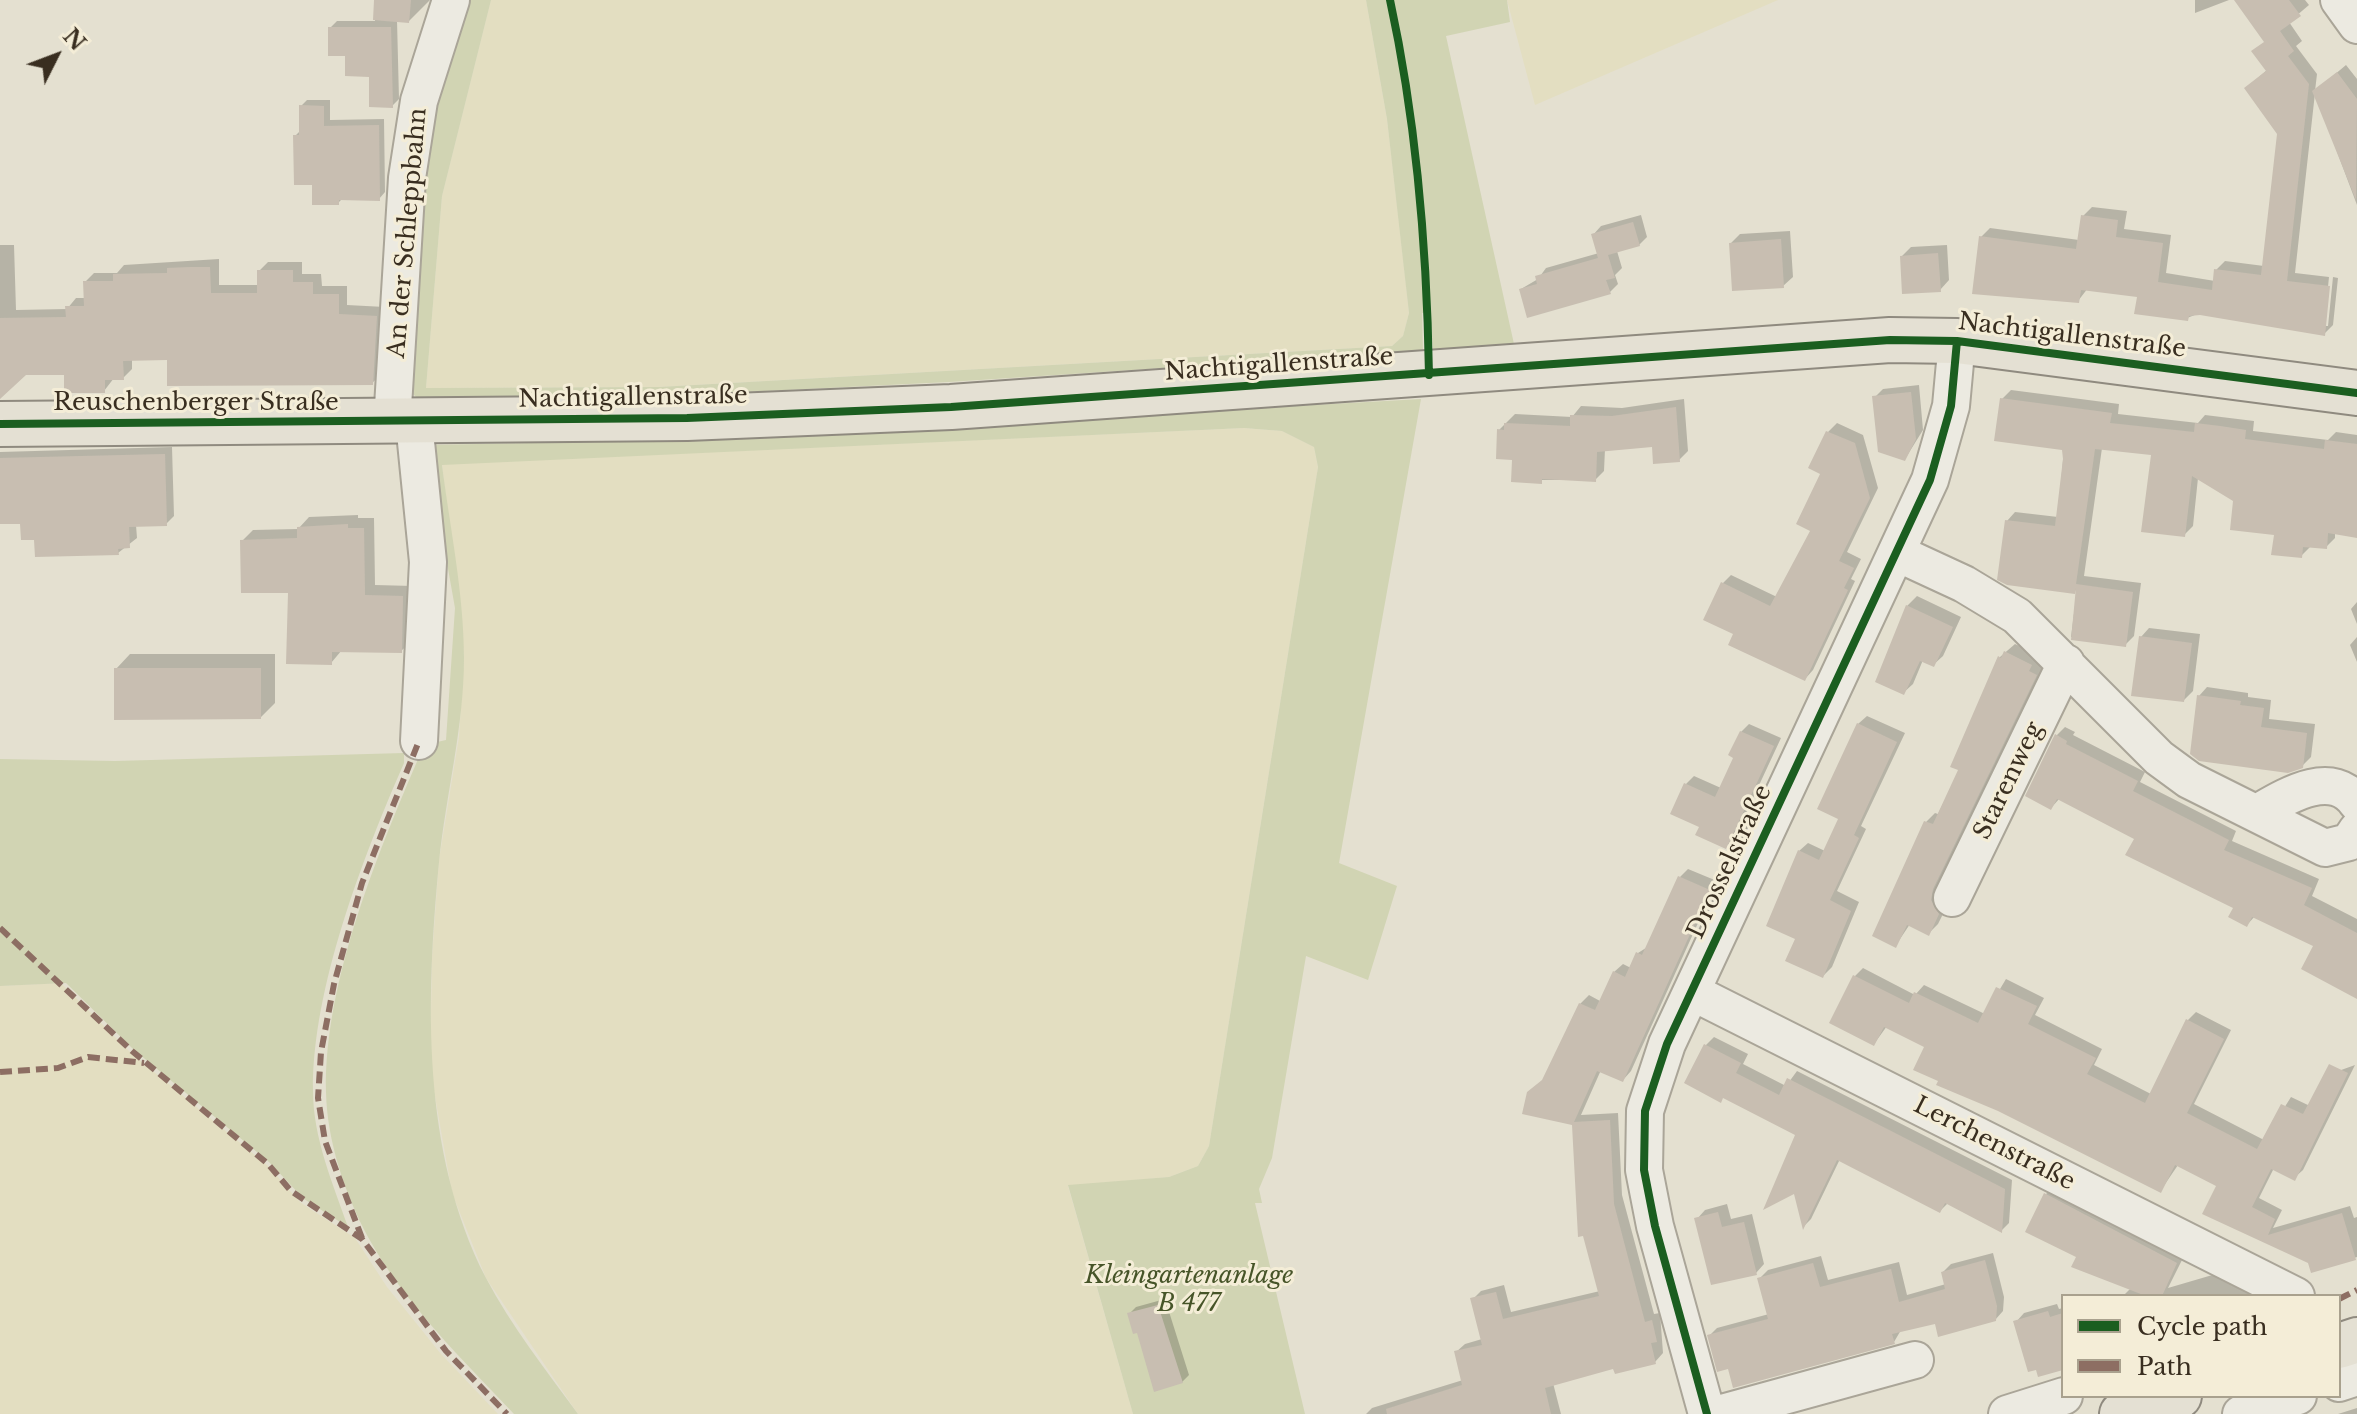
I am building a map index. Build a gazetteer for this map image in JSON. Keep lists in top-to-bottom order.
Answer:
{
  "streets": {
    "main road": ["Nachtigallenstraße", "Reuschenberger Straße"],
    "street": [
      "An der Schleppbahn",
      "Starenweg",
      "Drosselstraße",
      "Lerchenstraße"
    ]
  },
  "crossings": [
    ["An der Schleppbahn", "Nachtigallenstraße"],
    ["An der Schleppbahn", "Reuschenberger Straße"],
    ["Nachtigallenstraße", "Reuschenberger Straße"],
    ["Nachtigallenstraße", "Drosselstraße"],
    ["Drosselstraße", "Lerchenstraße"]
  ],
  "parks": ["Kleingartenanlage B 477"],
  "legend": ["Cycle path", "Path"],
  "north": "top right"
}
